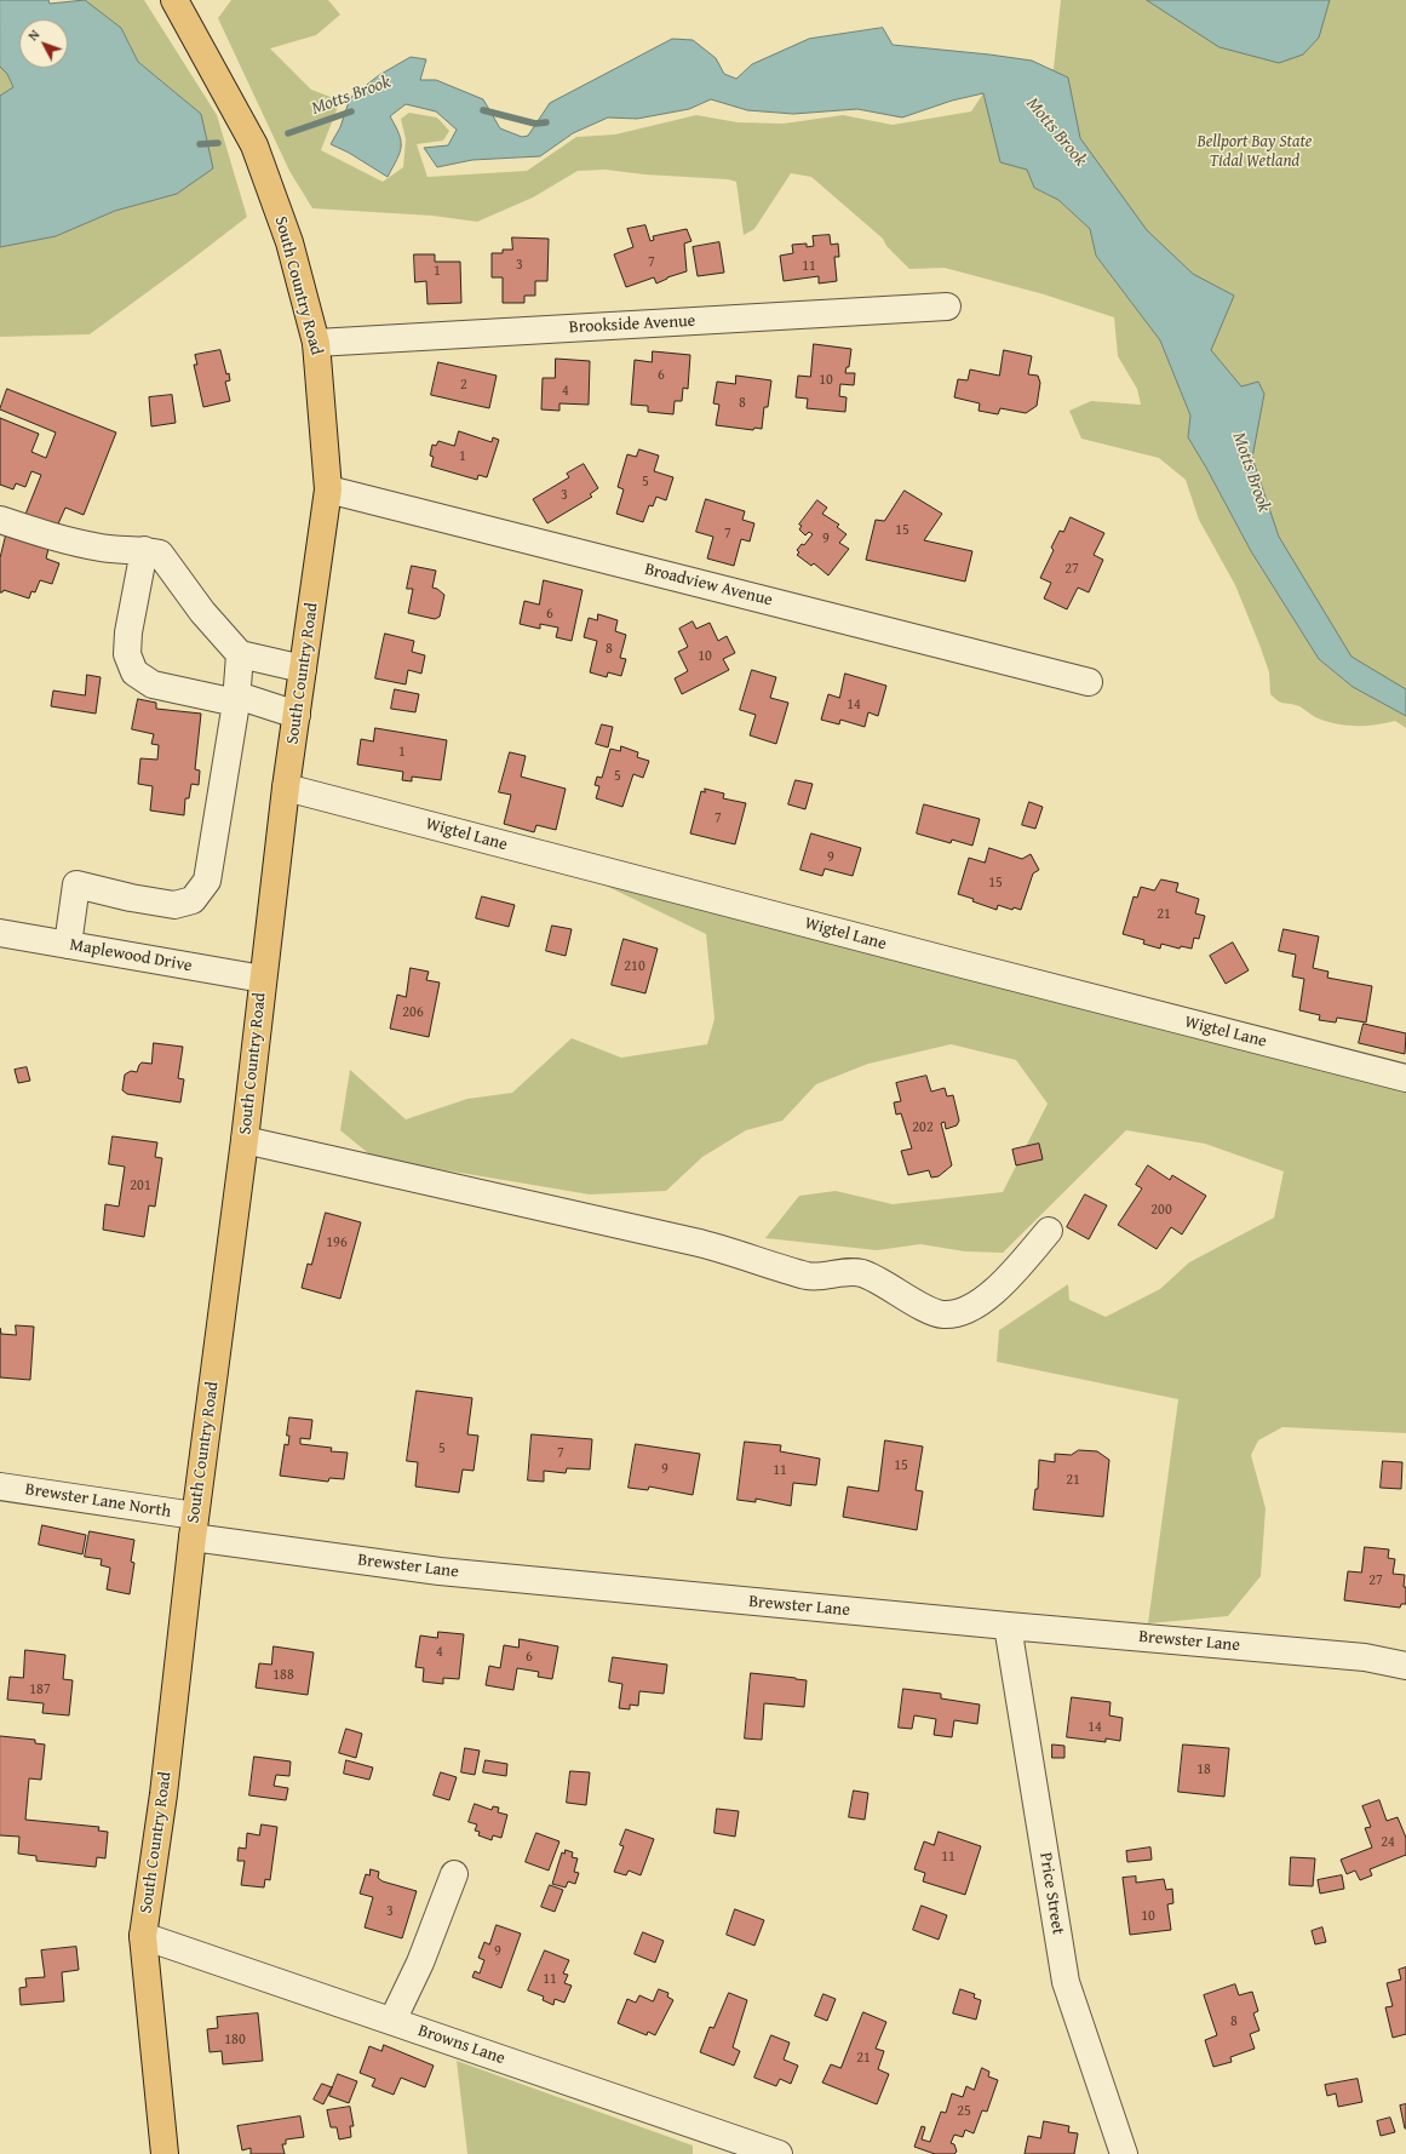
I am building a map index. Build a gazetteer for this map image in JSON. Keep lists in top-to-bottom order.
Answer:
{
  "streets": {
    "main road": ["South Country Road"],
    "street": [
      "Brookside Avenue",
      "Broadview Avenue",
      "Wigtel Lane",
      "Maplewood Drive",
      "Brewster Lane North",
      "Brewster Lane",
      "Price Street",
      "Browns Lane"
    ]
  },
  "crossings": [
    ["South Country Road", "Brookside Avenue"],
    ["South Country Road", "Broadview Avenue"],
    ["South Country Road", "Wigtel Lane"],
    ["South Country Road", "Maplewood Drive"],
    ["South Country Road", "Brewster Lane North"],
    ["South Country Road", "Brewster Lane"],
    ["South Country Road", "Browns Lane"],
    ["Brewster Lane North", "Brewster Lane"],
    ["Brewster Lane", "Price Street"]
  ],
  "water": ["Motts Brook"],
  "parks": ["Bellport Bay State Tidal Wetland"],
  "house_numbers": [
    "7",
    "3",
    "11",
    "1",
    "6",
    "10",
    "2",
    "4",
    "8",
    "1",
    "5",
    "3",
    "15",
    "7",
    "9",
    "27",
    "6",
    "8",
    "10",
    "14",
    "1",
    "5",
    "7",
    "9",
    "15",
    "21",
    "210",
    "206",
    "202",
    "201",
    "200",
    "196",
    "5",
    "7",
    "15",
    "9",
    "11",
    "21",
    "27",
    "4",
    "6",
    "188",
    "187",
    "14",
    "18",
    "24",
    "11",
    "3",
    "10",
    "9",
    "11",
    "8",
    "180",
    "21",
    "25"
  ],
  "north": "top left"
}
